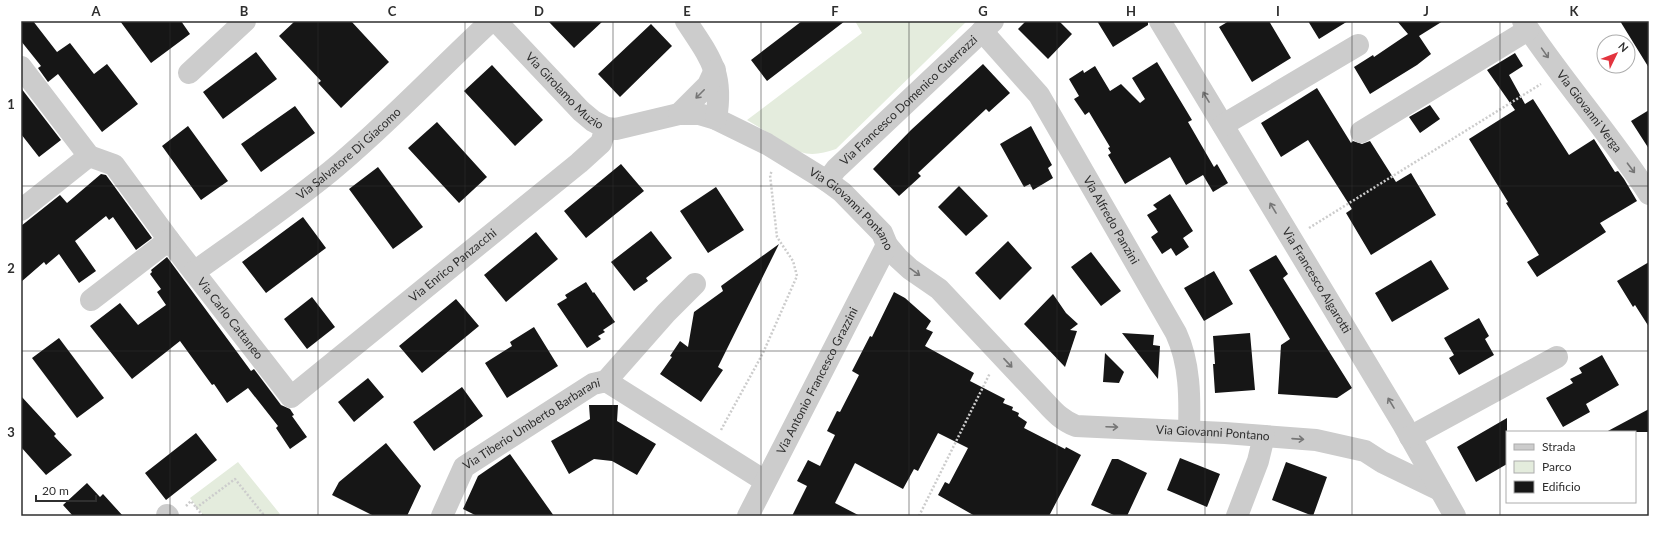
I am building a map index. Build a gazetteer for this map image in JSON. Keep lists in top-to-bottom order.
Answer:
{
  "streets": {
    "street": [
      "Via Girolamo Muzio",
      "Via Francesco Domenico Guerrazzi",
      "Via Giovanni Verga",
      "Via Salvatore Di Giacomo",
      "Via Giovanni Pontano",
      "Via Alfredo Panzini",
      "Via Enrico Panzacchi",
      "Via Francesco Algarotti",
      "Via Carlo Cattaneo",
      "Via Antonio Francesco Grazzini",
      "Via Tiberio Umberto Barbarani"
    ]
  },
  "crossings": [
    ["Via Girolamo Muzio", "Via Giovanni Pontano"],
    ["Via Girolamo Muzio", "Via Enrico Panzacchi"],
    ["Via Francesco Domenico Guerrazzi", "Via Giovanni Pontano"],
    ["Via Francesco Domenico Guerrazzi", "Via Alfredo Panzini"],
    ["Via Salvatore Di Giacomo", "Via Carlo Cattaneo"],
    ["Via Giovanni Pontano", "Via Alfredo Panzini"],
    ["Via Giovanni Pontano", "Via Francesco Algarotti"],
    ["Via Giovanni Pontano", "Via Antonio Francesco Grazzini"],
    ["Via Enrico Panzacchi", "Via Carlo Cattaneo"],
    ["Via Antonio Francesco Grazzini", "Via Tiberio Umberto Barbarani"]
  ],
  "one_way": ["Via Giovanni Verga", "Via Giovanni Pontano", "Via Francesco Algarotti"],
  "legend": ["Strada", "Parco", "Edificio"],
  "scale_bar": "20 m",
  "north": "top right",
  "grid": {
    "columns": [
      "A",
      "B",
      "C",
      "D",
      "E",
      "F",
      "G",
      "H",
      "I",
      "J",
      "K"
    ],
    "rows": ["1", "2", "3"]
  }
}
